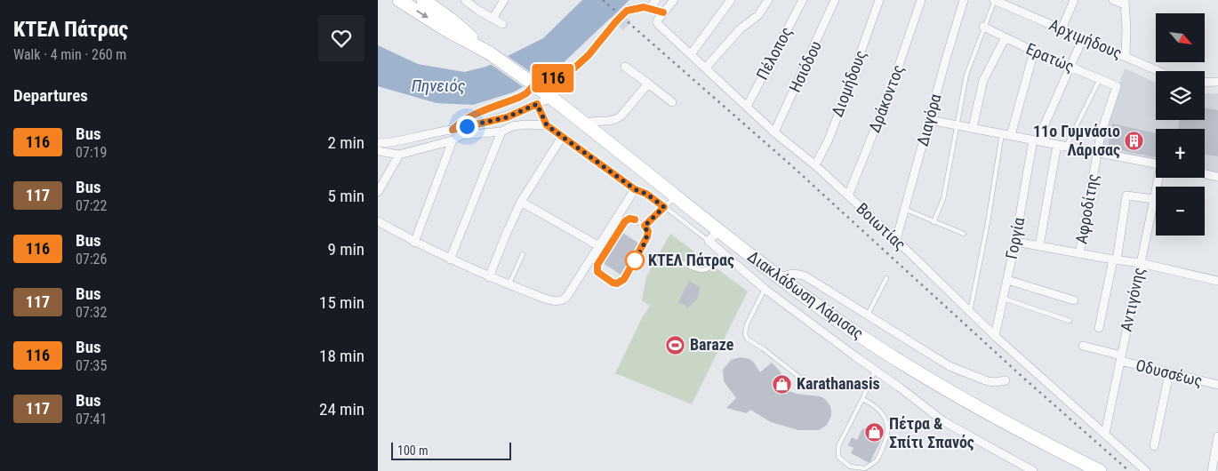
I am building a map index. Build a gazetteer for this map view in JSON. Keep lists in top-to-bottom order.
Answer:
{
  "streets": {
    "main road": ["Διακλάδωση Λάρισας"],
    "street": [
      "Αρχιμήδους",
      "Πέλοπος",
      "Ερατώς",
      "Ησιόδου",
      "Διομήδους",
      "Δράκοντος",
      "Διαγόρα",
      "Αφροδίτης",
      "Βοιωτίας",
      "Γοργία",
      "Αντιγόνης",
      "Οδυσσέως"
    ]
  },
  "crossings": [
    ["Αρχιμήδους", "Γοργία"],
    ["Πέλοπος", "Βοιωτίας"],
    ["Ερατώς", "Αφροδίτης"],
    ["Ερατώς", "Γοργία"],
    ["Ησιόδου", "Βοιωτίας"],
    ["Διομήδους", "Βοιωτίας"],
    ["Δράκοντος", "Βοιωτίας"],
    ["Διαγόρα", "Βοιωτίας"],
    ["Βοιωτίας", "Γοργία"],
    ["Βοιωτίας", "Αντιγόνης"],
    ["Αντιγόνης", "Οδυσσέως"]
  ],
  "water": ["Πηνειός"],
  "places": {
    "building": ["11ο Γυμνάσιο Λάρισας"],
    "other": ["ΚΤΕΛ Πάτρας"],
    "sports": ["Baraze"],
    "shop": ["Karathanasis", "Πέτρα & Σπίτι Σπανός"]
  },
  "lines": ["bus line 116"],
  "scale_bar": "100 m",
  "north": "bottom right",
  "page": {
    "heading": [
      ["ΚΤΕΛ Πάτρας", "Walk · 4 min · 260 m"],
      "Departures"
    ],
    "on_map": "116",
    "map_buttons": ["+", "−"],
    "list": [
      {
        "mark": "116",
        "name": "Bus",
        "note": "07:19",
        "value": "2 min"
      },
      {
        "mark": "117",
        "name": "Bus",
        "note": "07:22",
        "value": "5 min"
      },
      {
        "mark": "116",
        "name": "Bus",
        "note": "07:26",
        "value": "9 min"
      },
      {
        "mark": "117",
        "name": "Bus",
        "note": "07:32",
        "value": "15 min"
      },
      {
        "mark": "116",
        "name": "Bus",
        "note": "07:35",
        "value": "18 min"
      },
      {
        "mark": "117",
        "name": "Bus",
        "note": "07:41",
        "value": "24 min"
      }
    ],
    "scale": "100 m"
  }
}
